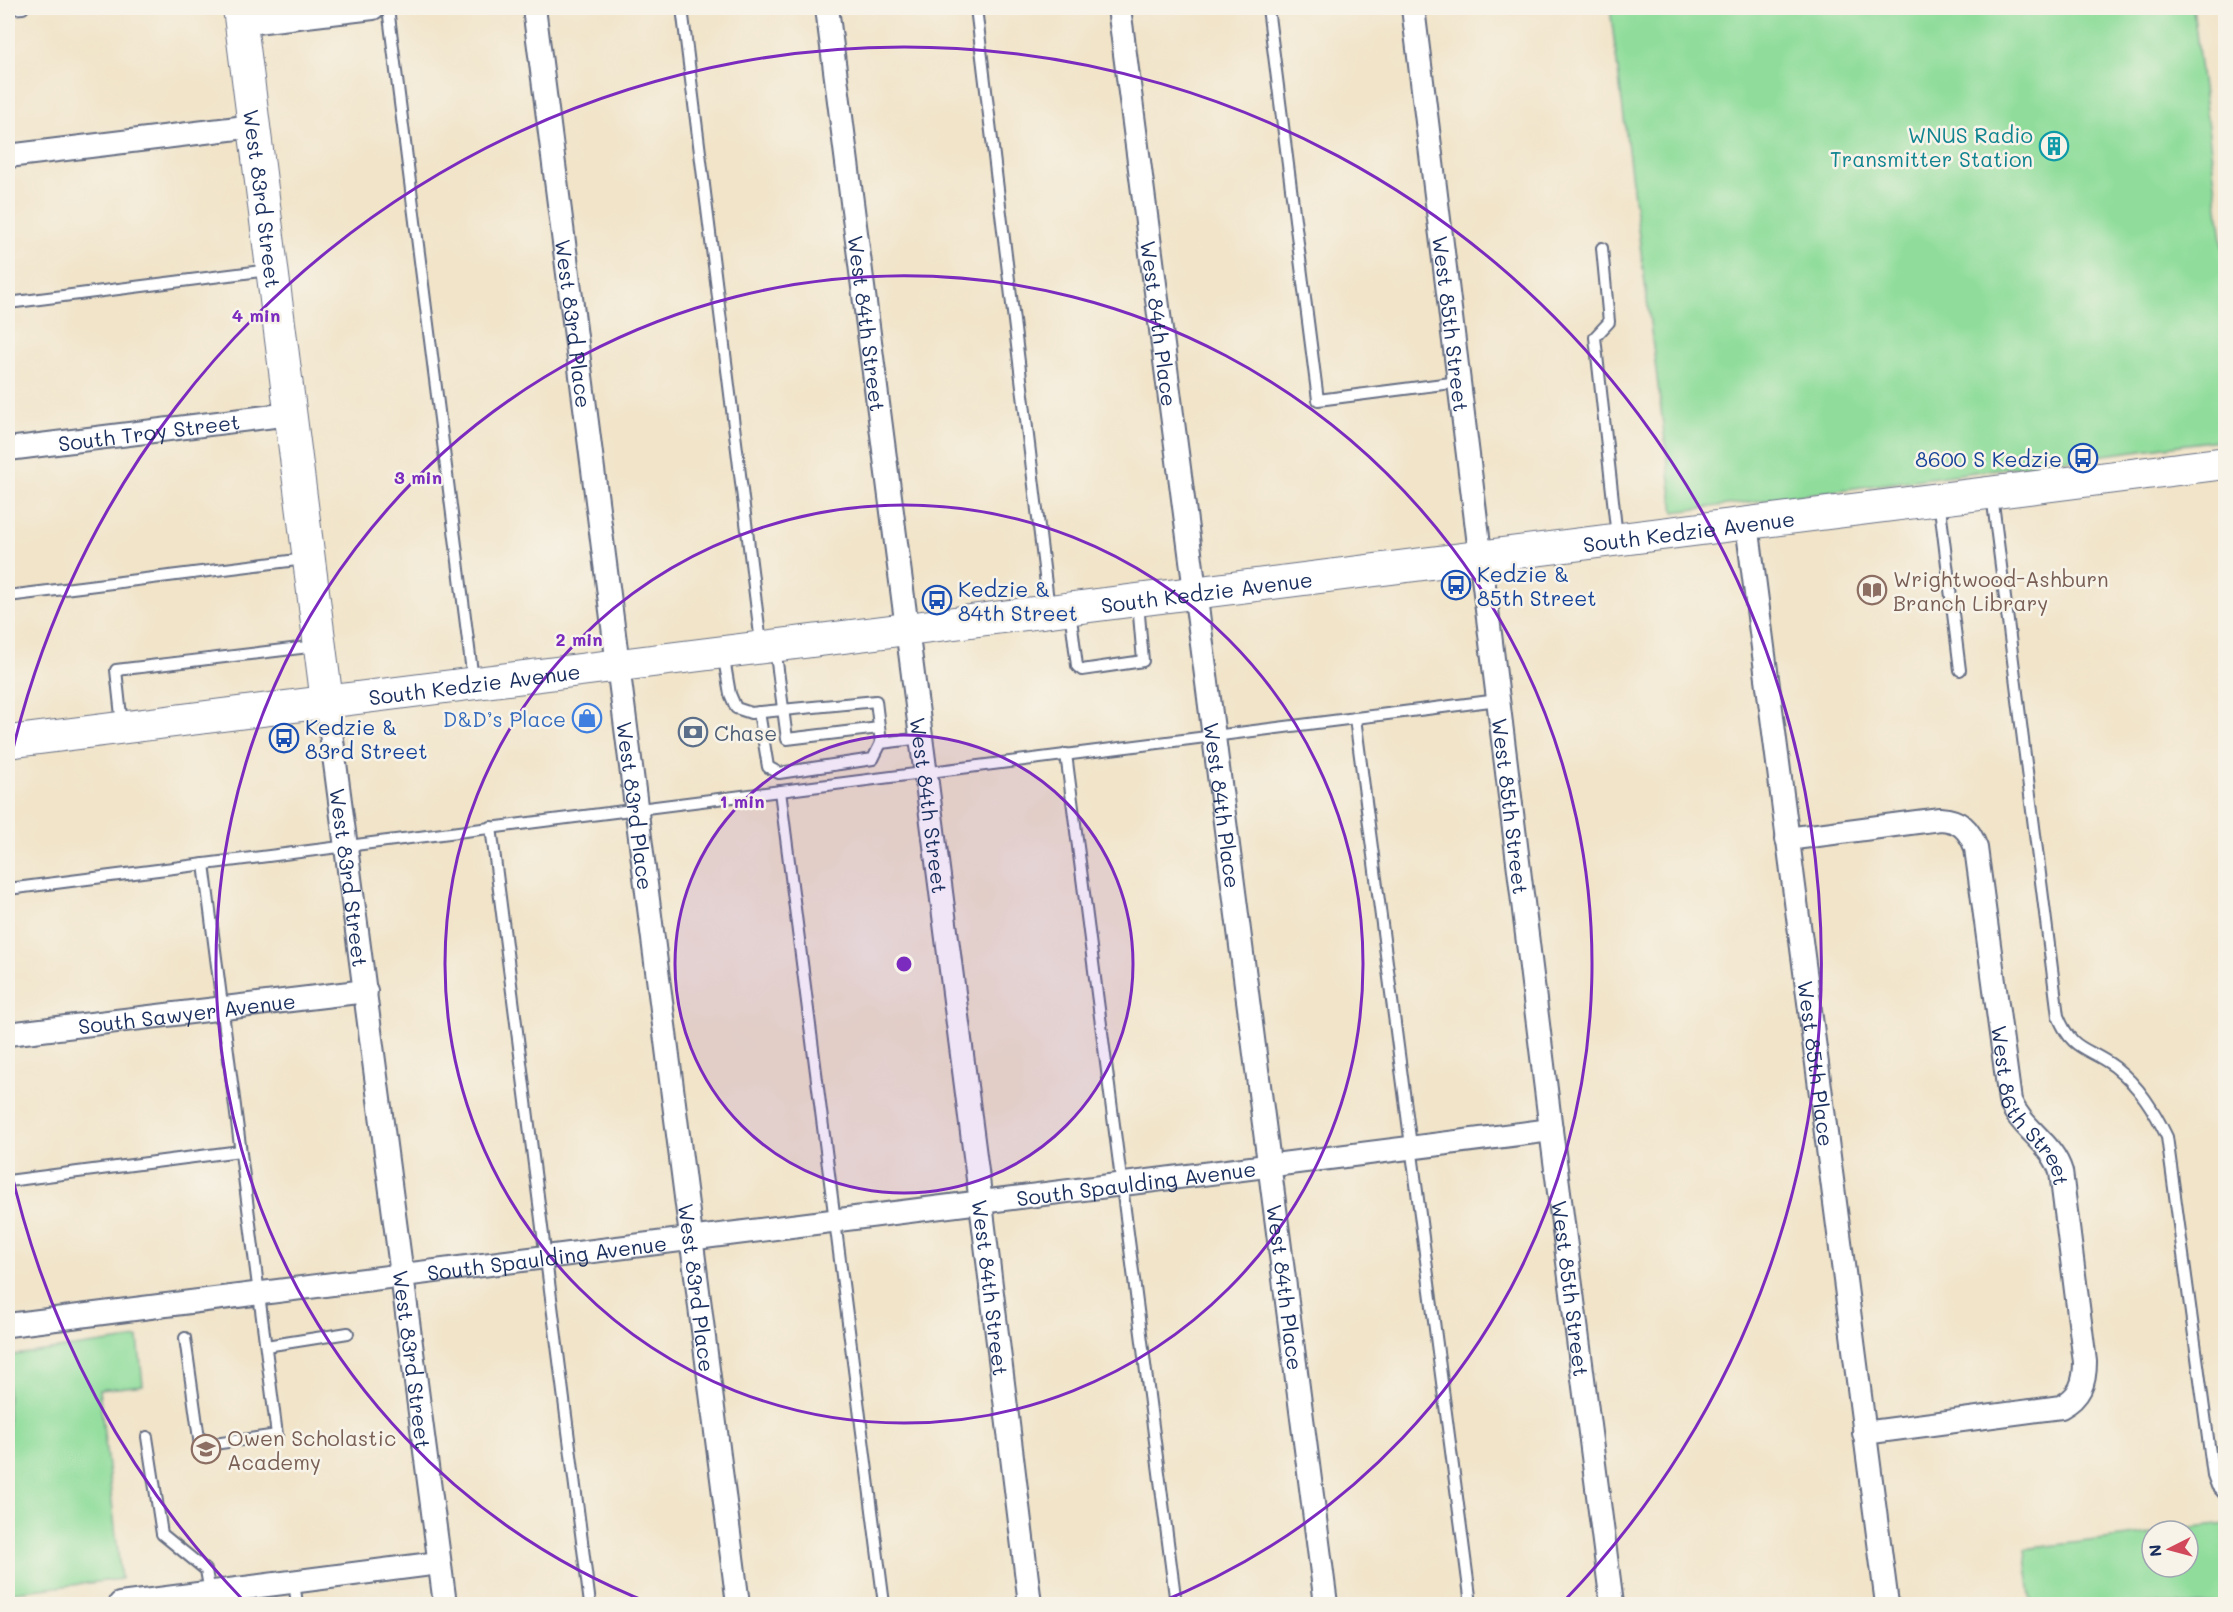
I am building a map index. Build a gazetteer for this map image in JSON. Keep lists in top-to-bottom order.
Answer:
{
  "streets": {
    "main road": ["West 83rd Street", "South Kedzie Avenue"],
    "street": [
      "West 83rd Place",
      "West 84th Street",
      "West 84th Place",
      "West 85th Street",
      "South Troy Street",
      "South Sawyer Avenue",
      "West 85th Place",
      "West 86th Street",
      "South Spaulding Avenue"
    ]
  },
  "crossings": [
    ["West 83rd Street", "South Troy Street"],
    ["West 83rd Street", "South Kedzie Avenue"],
    ["West 83rd Street", "South Sawyer Avenue"],
    ["West 83rd Street", "South Spaulding Avenue"],
    ["West 83rd Place", "South Kedzie Avenue"],
    ["West 83rd Place", "South Spaulding Avenue"],
    ["West 84th Street", "South Kedzie Avenue"],
    ["West 84th Street", "South Spaulding Avenue"],
    ["West 84th Place", "South Kedzie Avenue"],
    ["West 84th Place", "South Spaulding Avenue"],
    ["West 85th Street", "South Kedzie Avenue"],
    ["West 85th Street", "South Spaulding Avenue"],
    ["South Kedzie Avenue", "West 85th Place"],
    ["West 85th Place", "West 86th Street"]
  ],
  "places": {
    "building": ["WNUS Radio Transmitter Station"],
    "bus stop": [
      "8600 S Kedzie",
      "Kedzie & 85th Street",
      "Kedzie & 84th Street",
      "Kedzie & 83rd Street"
    ],
    "library": ["Wrightwood-Ashburn Branch Library"],
    "shop": ["D&D’s Place"],
    "bank": ["Chase"],
    "school or university": ["Owen Scholastic Academy"]
  },
  "north": "left",
  "rings": [
    "4 min",
    "3 min",
    "2 min",
    "1 min"
  ]
}
